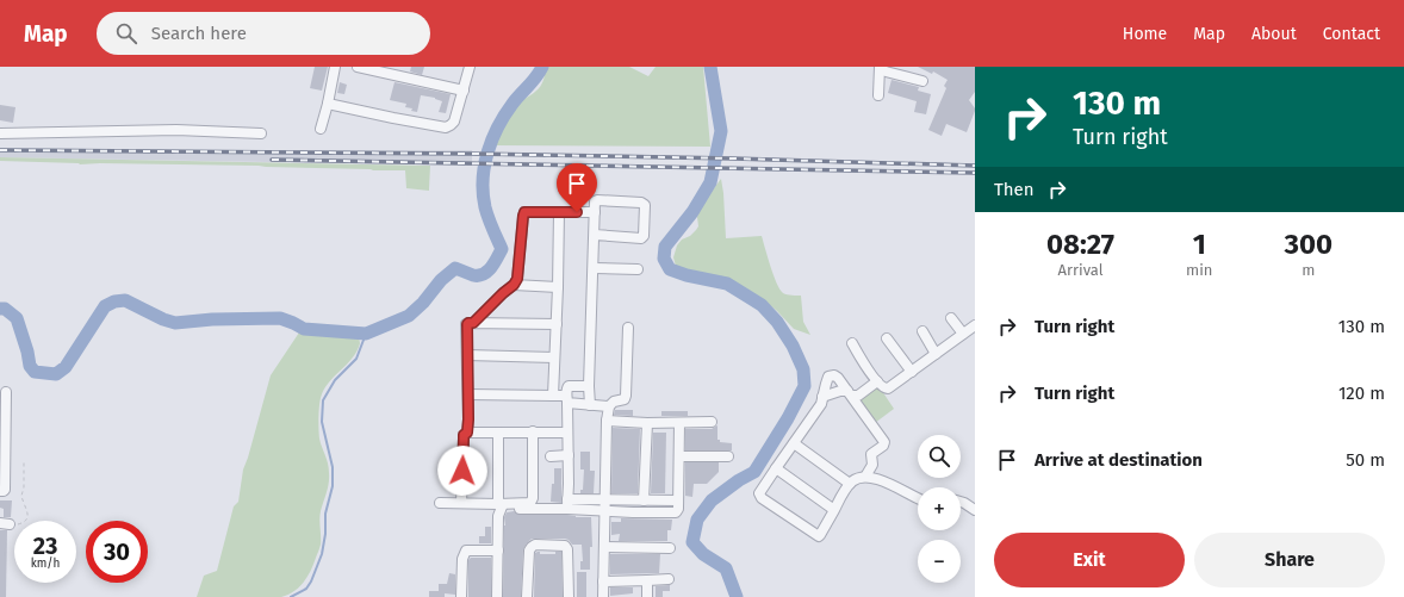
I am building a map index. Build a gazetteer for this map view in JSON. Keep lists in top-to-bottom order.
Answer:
{
  "page": {
    "header": "Map",
    "search": "Search here",
    "nav": [
      "Home",
      "Map",
      "About",
      "Contact"
    ],
    "turn": ["130 m", "Turn right"],
    "then": "Then",
    "eta": [
      "08:27",
      "Arrival",
      "1",
      "min",
      "300",
      "m"
    ],
    "list": [
      {
        "name": "Turn right",
        "value": "130 m"
      },
      {
        "name": "Turn right",
        "value": "120 m"
      },
      {
        "name": "Arrive at destination",
        "value": "50 m"
      }
    ],
    "map_buttons": ["+", "−"],
    "speed": "23 km/h",
    "limit": "30",
    "buttons": ["Exit", "Share"]
  }
}
